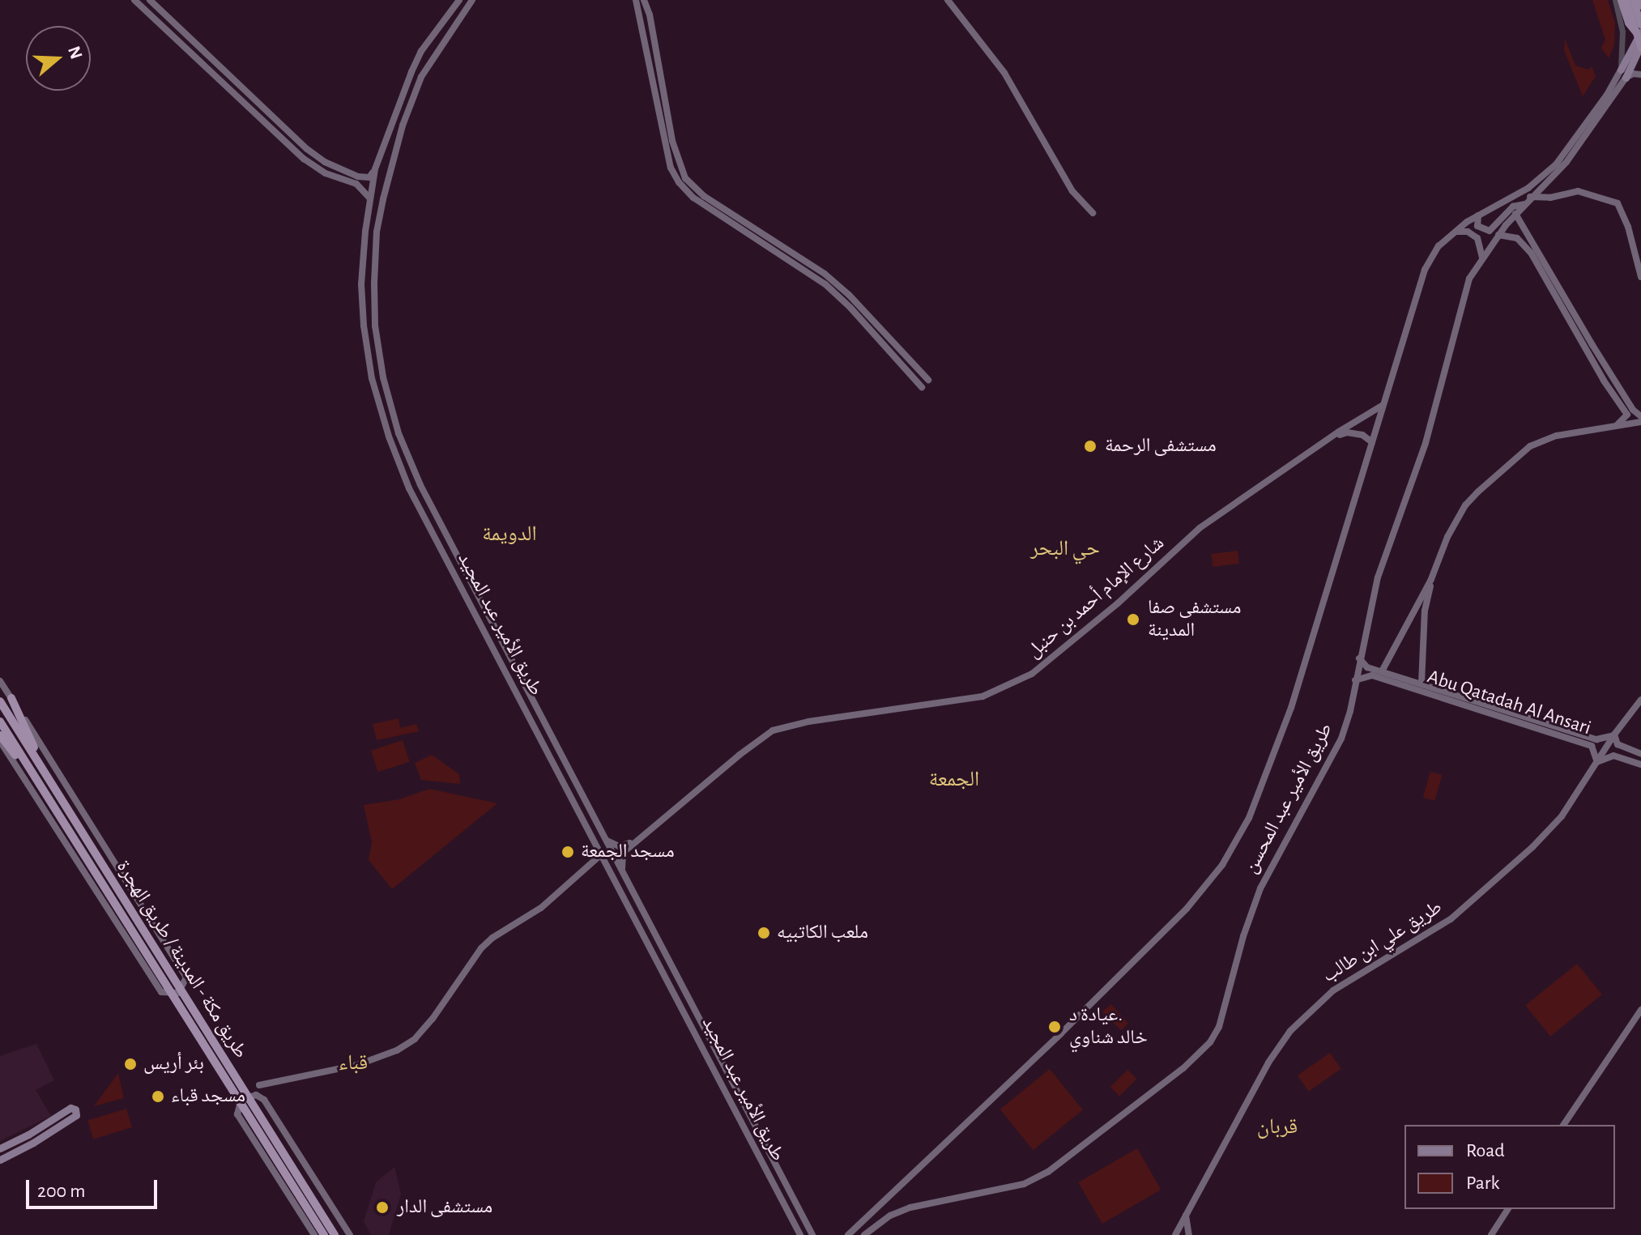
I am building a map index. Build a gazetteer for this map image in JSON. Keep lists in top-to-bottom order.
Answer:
{
  "streets": {
    "highway": ["طريق مكة - المدينة / طريق الهجرة"],
    "main road": [
      "شارع الإمام أحمد بن حنبل",
      "طريق الأمير عبد المجيد",
      "Abu Qatadah Al Ansari",
      "طريق الأمير عبد المحسن",
      "طريق علي ابن طالب"
    ]
  },
  "crossings": [
    ["شارع الإمام أحمد بن حنبل", "طريق الأمير عبد المجيد"],
    ["شارع الإمام أحمد بن حنبل", "طريق الأمير عبد المحسن"],
    ["Abu Qatadah Al Ansari", "طريق الأمير عبد المحسن"],
    ["Abu Qatadah Al Ansari", "طريق علي ابن طالب"]
  ],
  "districts": [
    "الدويمة",
    "حي البحر",
    "الجمعة",
    "قباء",
    "قربان"
  ],
  "places": [
    "مستشفى الرحمة",
    "مستشفی صفا المدینة",
    "مسجد الجمعة",
    "ملعب الكاتبيه",
    "عيادة د. خالد شناوي",
    "بئر أريس",
    "مسجد قباء",
    "مستشفى الدار"
  ],
  "legend": ["Road", "Park"],
  "scale_bar": "200 m",
  "north": "right"
}
